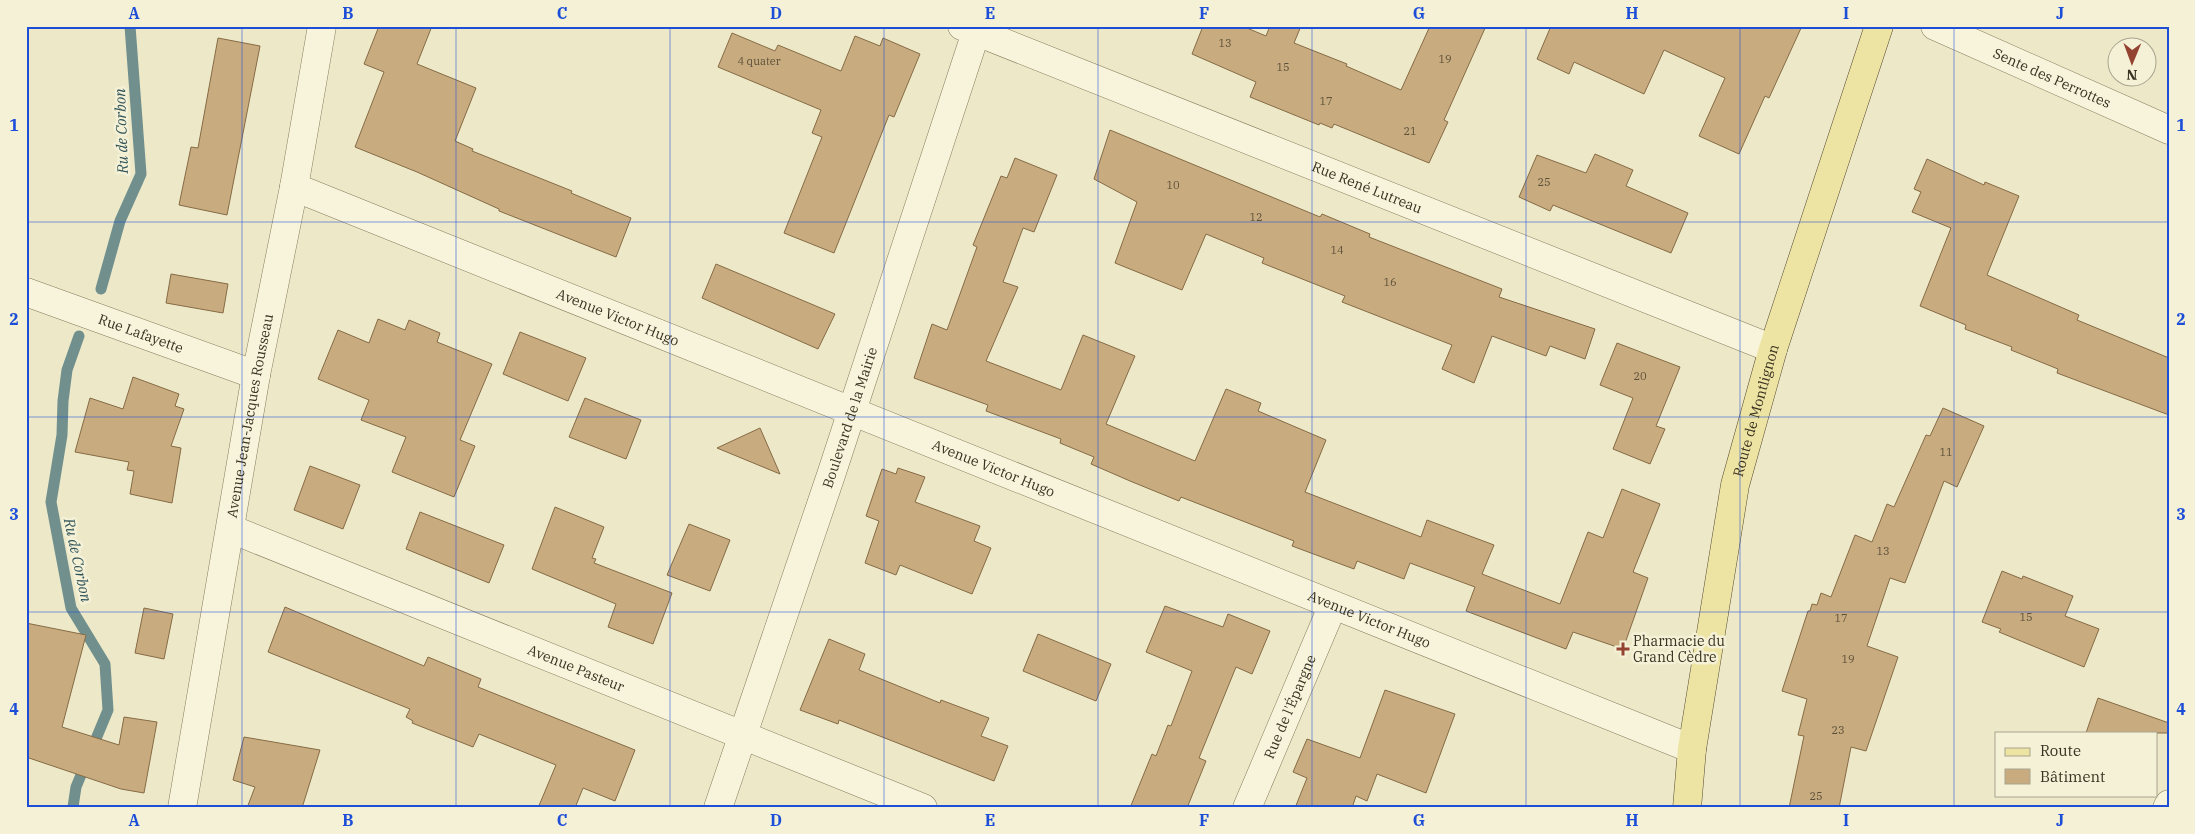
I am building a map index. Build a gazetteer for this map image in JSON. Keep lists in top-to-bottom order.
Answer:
{
  "streets": {
    "main road": ["Route de Montlignon"],
    "street": [
      "Sente des Perrottes",
      "Rue René Lutreau",
      "Avenue Victor Hugo",
      "Rue Lafayette",
      "Avenue Jean-Jacques Rousseau",
      "Boulevard de la Mairie",
      "Avenue Pasteur",
      "Rue de l'Épargne"
    ]
  },
  "crossings": [
    ["Rue René Lutreau", "Route de Montlignon"],
    ["Rue René Lutreau", "Boulevard de la Mairie"],
    ["Avenue Victor Hugo", "Route de Montlignon"],
    ["Avenue Victor Hugo", "Avenue Jean-Jacques Rousseau"],
    ["Avenue Victor Hugo", "Boulevard de la Mairie"],
    ["Avenue Victor Hugo", "Rue de l'Épargne"],
    ["Rue Lafayette", "Avenue Jean-Jacques Rousseau"],
    ["Avenue Jean-Jacques Rousseau", "Avenue Pasteur"],
    ["Boulevard de la Mairie", "Avenue Pasteur"]
  ],
  "water": ["Ru de Corbon"],
  "places": {
    "health": ["Pharmacie du Grand Cèdre"]
  },
  "house_numbers": [
    "13",
    "19",
    "4 quater",
    "15",
    "17",
    "21",
    "25",
    "10",
    "12",
    "14",
    "16",
    "20",
    "11",
    "13",
    "15",
    "17",
    "19",
    "23",
    "25"
  ],
  "legend": ["Route", "Bâtiment"],
  "north": "bottom",
  "grid": {
    "columns": [
      "A",
      "B",
      "C",
      "D",
      "E",
      "F",
      "G",
      "H",
      "I",
      "J"
    ],
    "rows": [
      "1",
      "2",
      "3",
      "4"
    ]
  }
}
